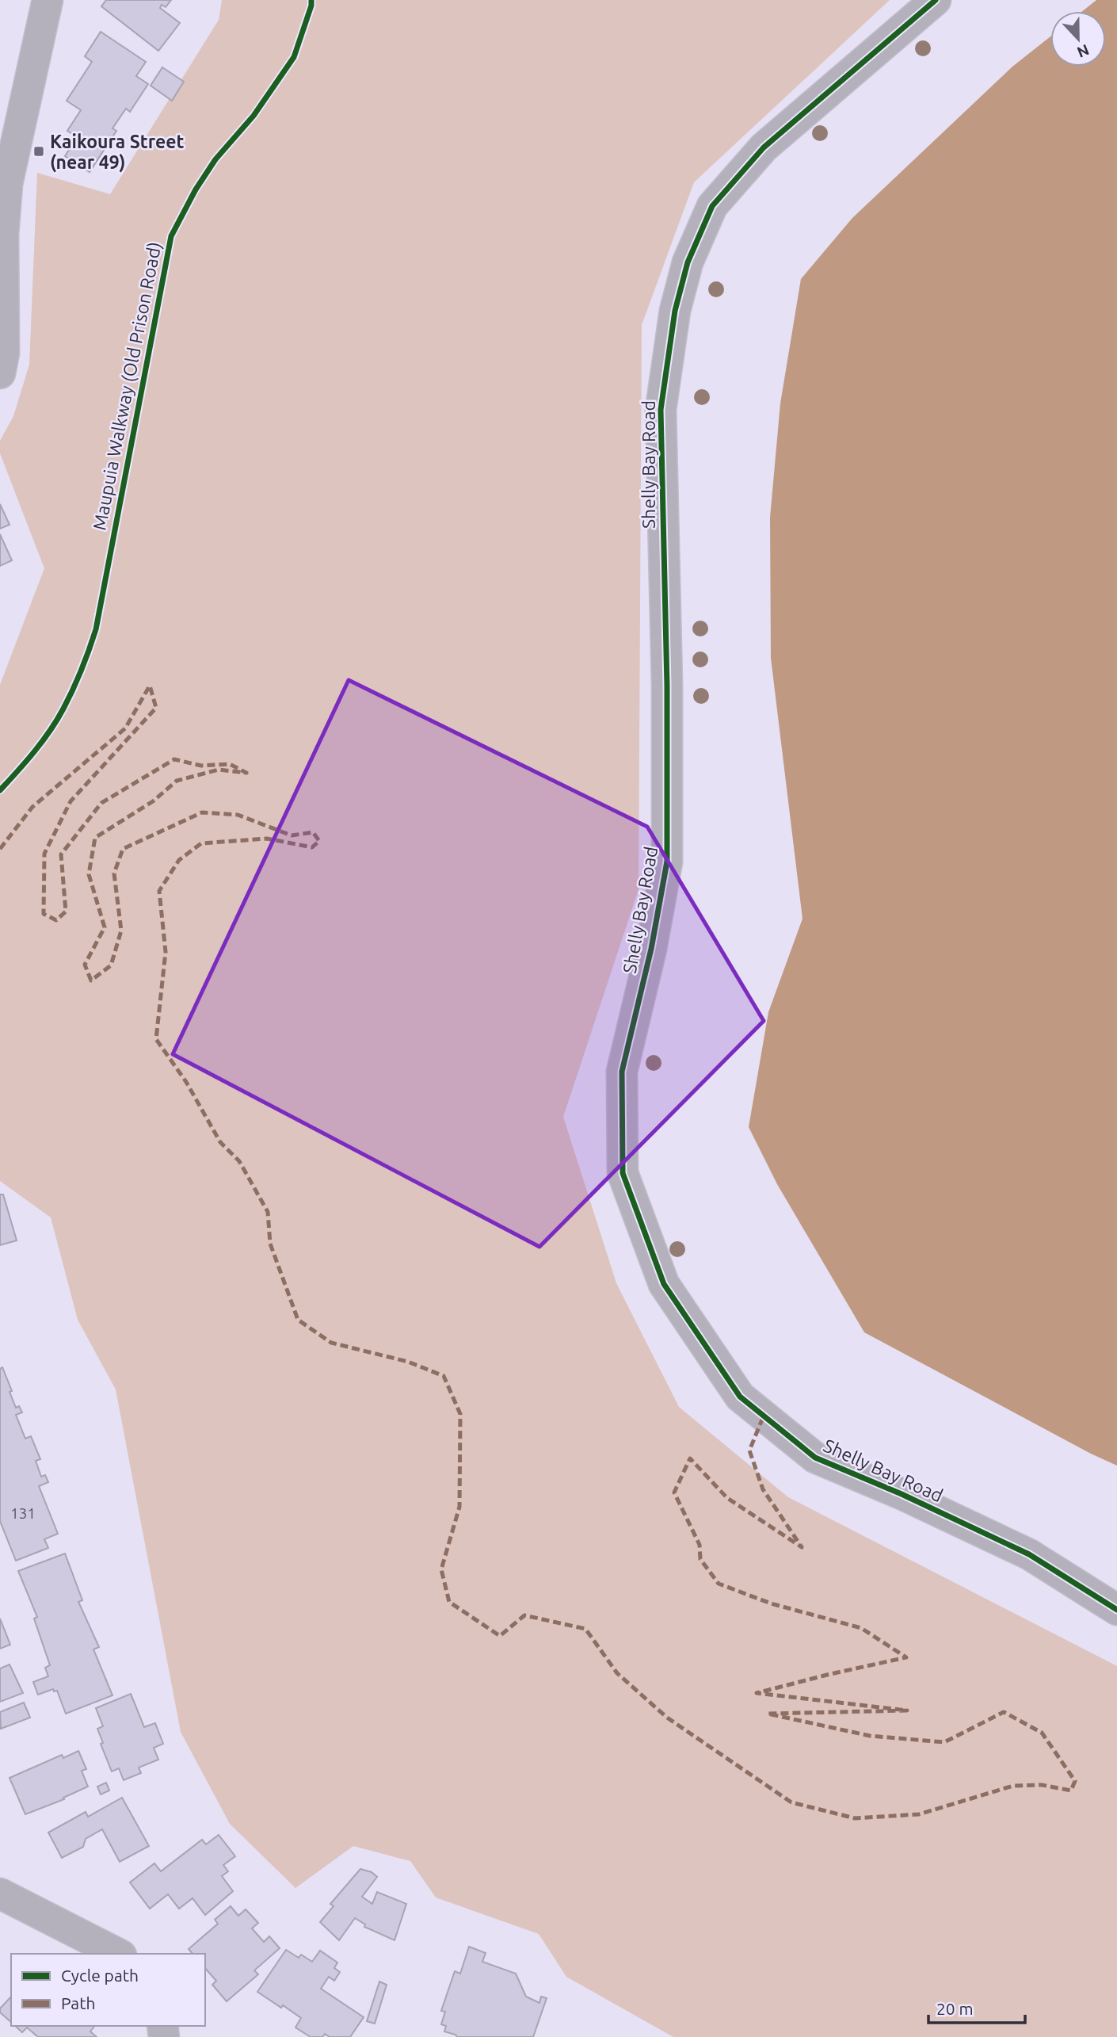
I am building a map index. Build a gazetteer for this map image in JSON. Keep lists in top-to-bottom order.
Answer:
{
  "streets": {
    "street": ["Shelly Bay Road"],
    "cycle path": ["Maupuia Walkway (Old Prison Road)"]
  },
  "places": {
    "transit": ["Kaikoura Street (near 49)"]
  },
  "house_numbers": ["131"],
  "legend": ["Cycle path", "Path"],
  "scale_bar": "20 m",
  "north": "bottom"
}
